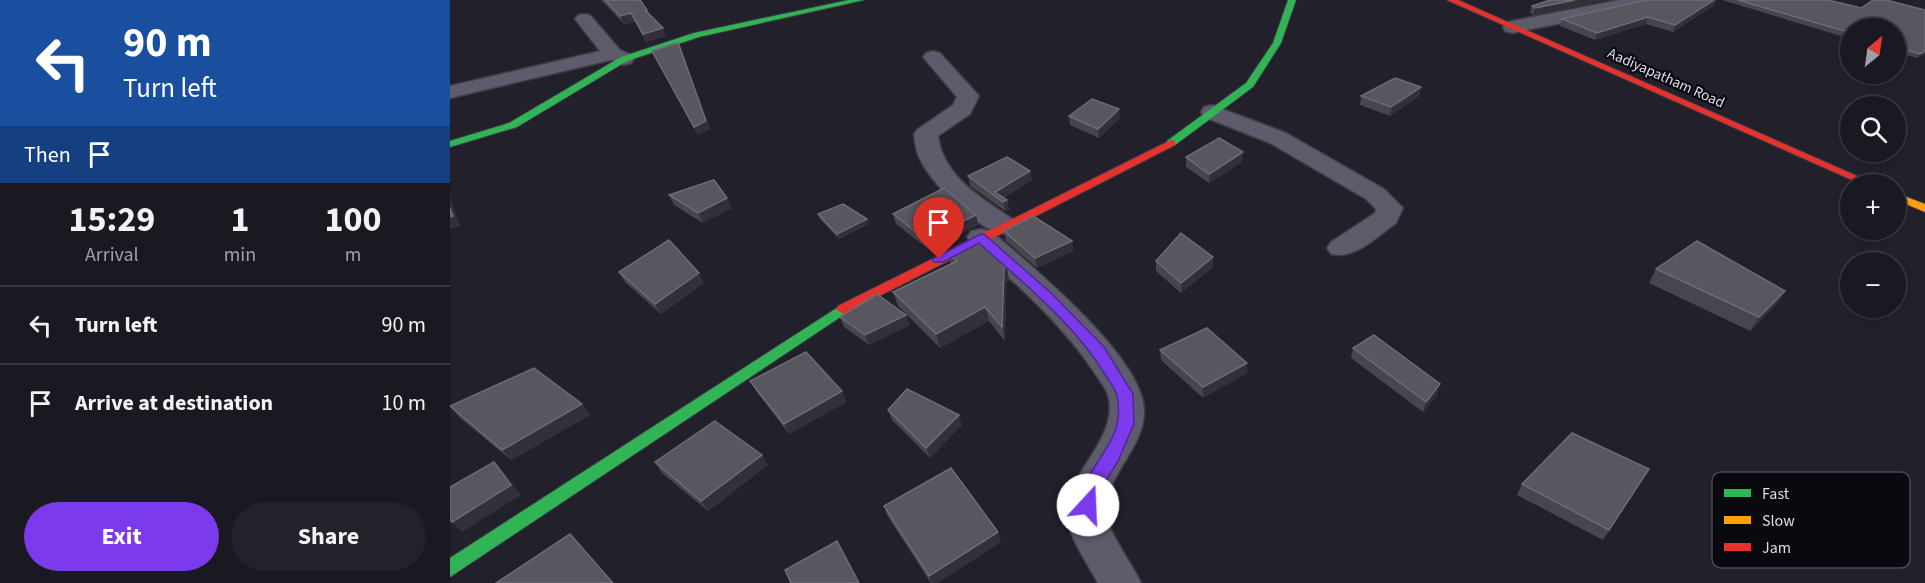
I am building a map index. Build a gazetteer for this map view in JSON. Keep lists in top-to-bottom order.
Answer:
{
  "streets": {
    "street": ["Aadiyapatham Road"]
  },
  "legend": ["Fast", "Slow", "Jam"],
  "north": "top right",
  "page": {
    "turn": ["90 m", "Turn left"],
    "map_buttons": ["+", "−"],
    "then": "Then",
    "eta": [
      "15:29",
      "Arrival",
      "1",
      "min",
      "100",
      "m"
    ],
    "list": [
      {
        "name": "Turn left",
        "value": "90 m"
      },
      {
        "name": "Arrive at destination",
        "value": "10 m"
      }
    ],
    "buttons": ["Exit", "Share"]
  }
}
